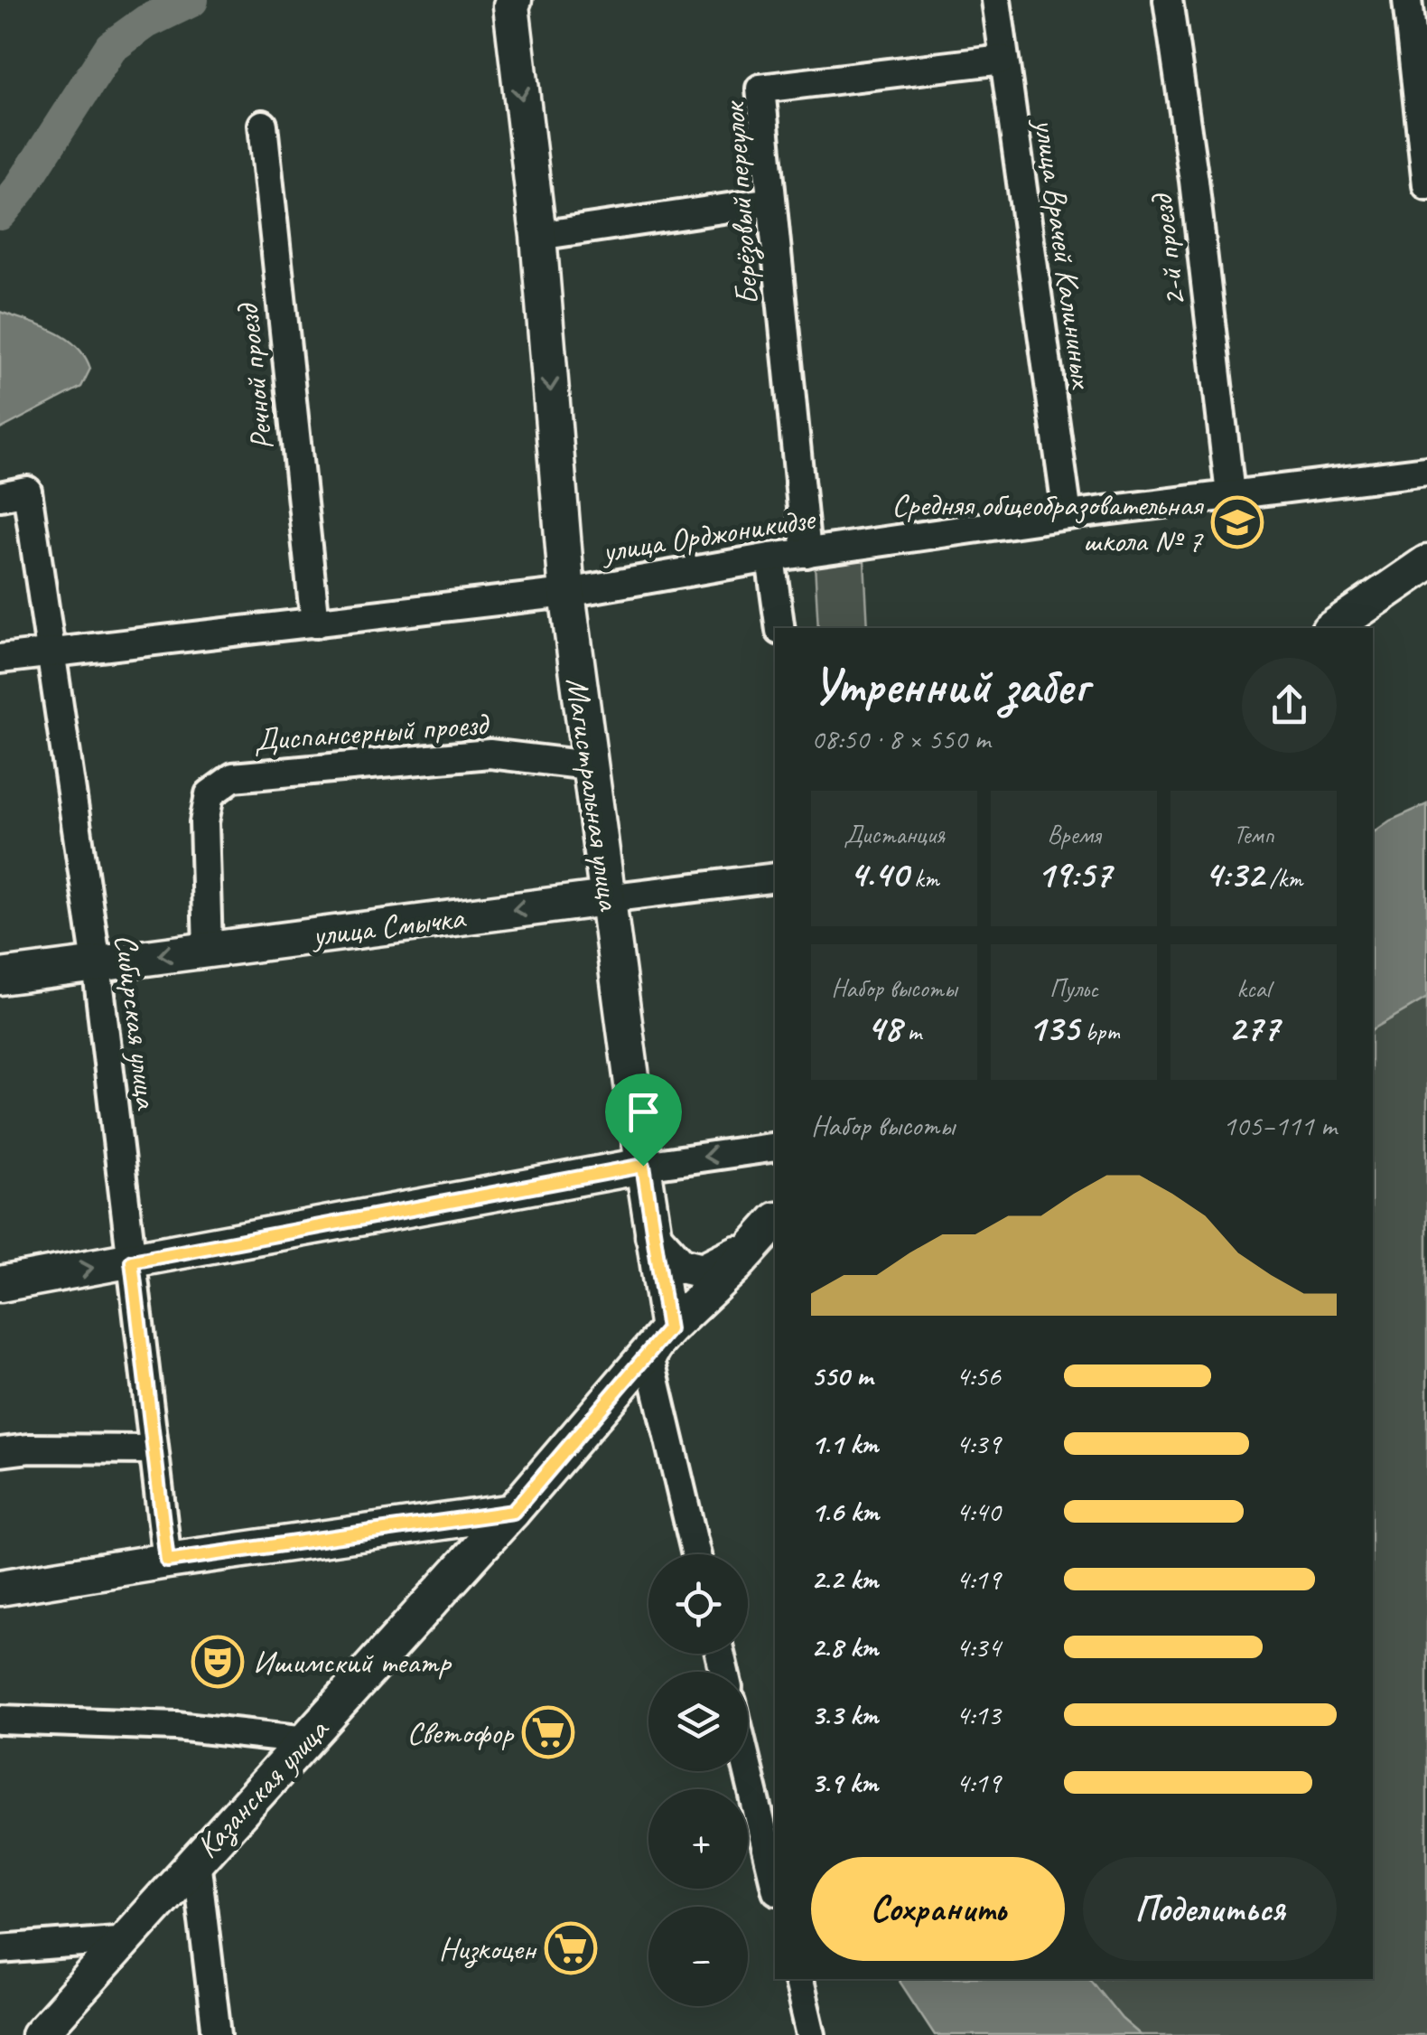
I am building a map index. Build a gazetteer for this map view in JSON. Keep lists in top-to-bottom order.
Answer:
{
  "streets": {
    "main road": ["Магистральная улица", "улица Смычка", "Казанская улица"],
    "street": [
      "Берёзовый переулок",
      "2-й проезд",
      "улица Врачей Калининых",
      "Речной проезд",
      "улица Орджоникидзе",
      "Диспансерный проезд",
      "Сибирская улица"
    ]
  },
  "crossings": [
    ["Берёзовый переулок", "улица Врачей Калининых"],
    ["Берёзовый переулок", "улица Орджоникидзе"],
    ["2-й проезд", "улица Орджоникидзе"],
    ["улица Врачей Калининых", "улица Орджоникидзе"],
    ["Речной проезд", "улица Орджоникидзе"],
    ["улица Орджоникидзе", "Магистральная улица"],
    ["улица Орджоникидзе", "Сибирская улица"],
    ["Диспансерный проезд", "Магистральная улица"],
    ["Диспансерный проезд", "улица Смычка"],
    ["Магистральная улица", "улица Смычка"],
    ["Магистральная улица", "Казанская улица"],
    ["улица Смычка", "Сибирская улица"]
  ],
  "one_way": ["Магистральная улица"],
  "places": {
    "school or university": ["Средняя общеобразовательная школа № 7"],
    "theatre": ["Ишимский театр"],
    "supermarket": ["Светофор", "Низкоцен"]
  },
  "page": {
    "heading": ["Утренний забег", "08:50 · 8 × 550 m"],
    "stats": [
      ["Дистанция", "4.40 km"],
      ["Время", "19:57"],
      ["Темп", "4:32 /km"],
      ["Набор высоты", "48 m"],
      ["Пульс", "135 bpm"],
      ["kcal", "277"]
    ],
    "chart": ["Набор высоты", "105–111 m"],
    "list": [
      {
        "name": "550 m",
        "note": "4:56"
      },
      {
        "name": "1.1 km",
        "note": "4:39"
      },
      {
        "name": "1.6 km",
        "note": "4:40"
      },
      {
        "name": "2.2 km",
        "note": "4:19"
      },
      {
        "name": "2.8 km",
        "note": "4:34"
      },
      {
        "name": "3.3 km",
        "note": "4:13"
      },
      {
        "name": "3.9 km",
        "note": "4:19"
      }
    ],
    "map_buttons": ["+", "−"],
    "buttons": ["Сохранить", "Поделиться"]
  }
}
